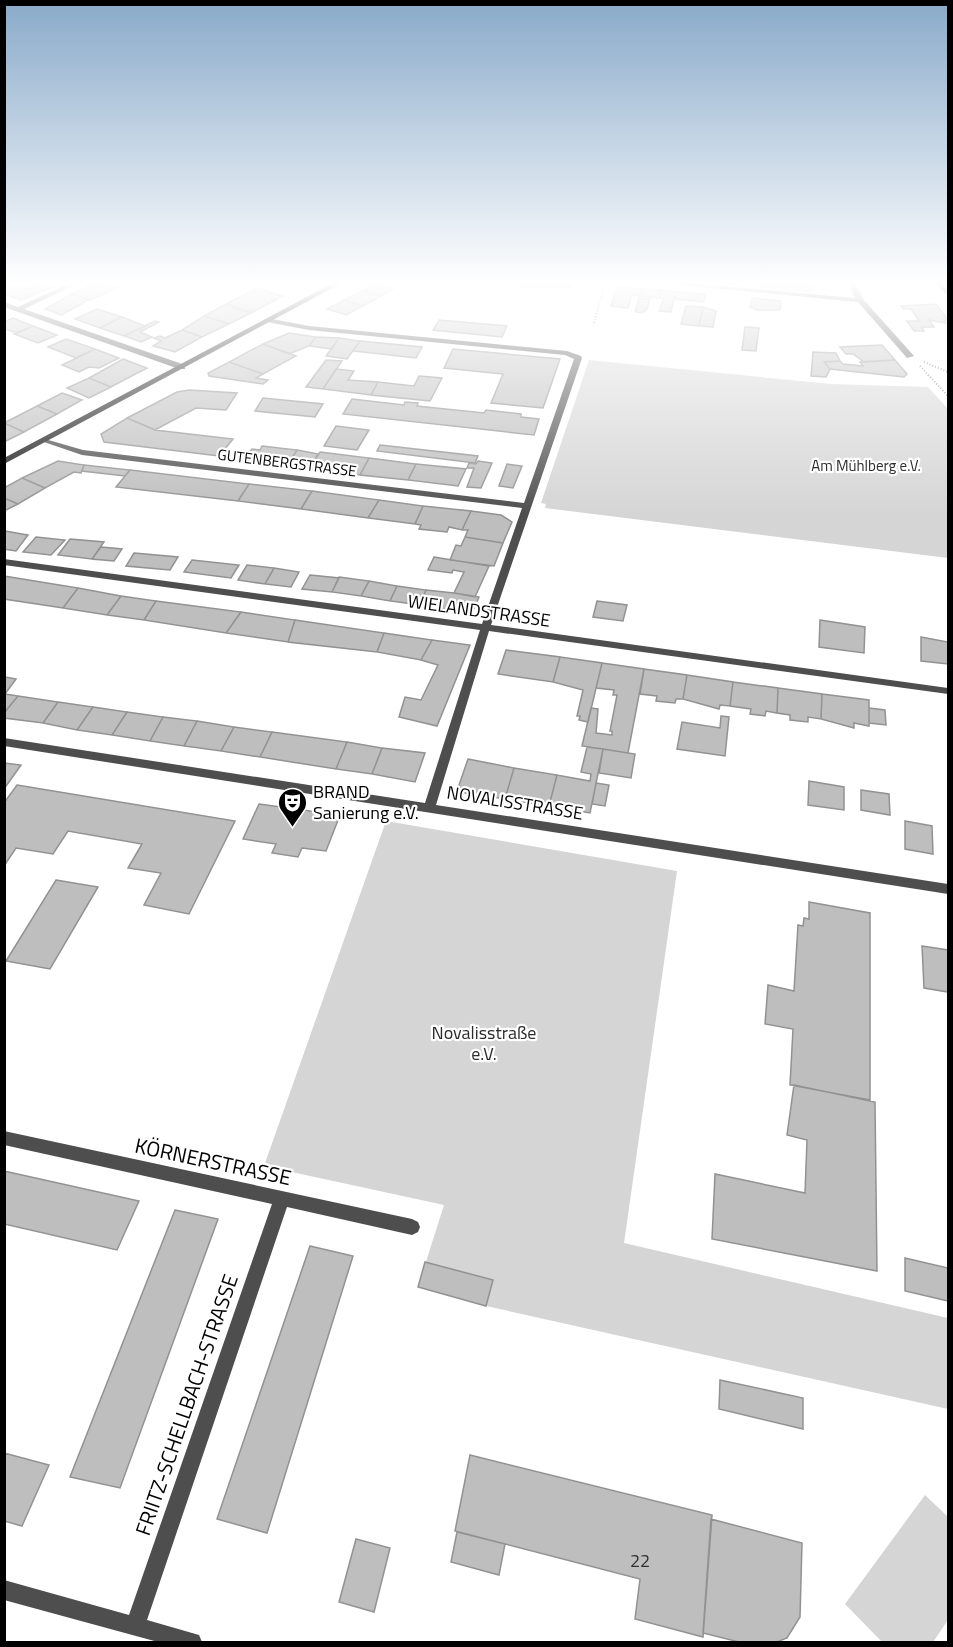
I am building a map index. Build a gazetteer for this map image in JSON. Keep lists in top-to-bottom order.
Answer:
{
  "streets": {
    "street": [
      "GUTENBERGSTRASSE",
      "WIELANDSTRASSE",
      "NOVALISSTRASSE",
      "KÖRNERSTRASSE",
      "FRIITZ-SCHELLBACH-STRASSE"
    ]
  },
  "crossings": [
    ["KÖRNERSTRASSE", "FRIITZ-SCHELLBACH-STRASSE"]
  ],
  "parks": ["Am Mühlberg e.V.", "Novalisstraße e.V."],
  "places": {
    "theatre": ["BRAND Sanierung e.V."]
  },
  "house_numbers": ["22"]
}
